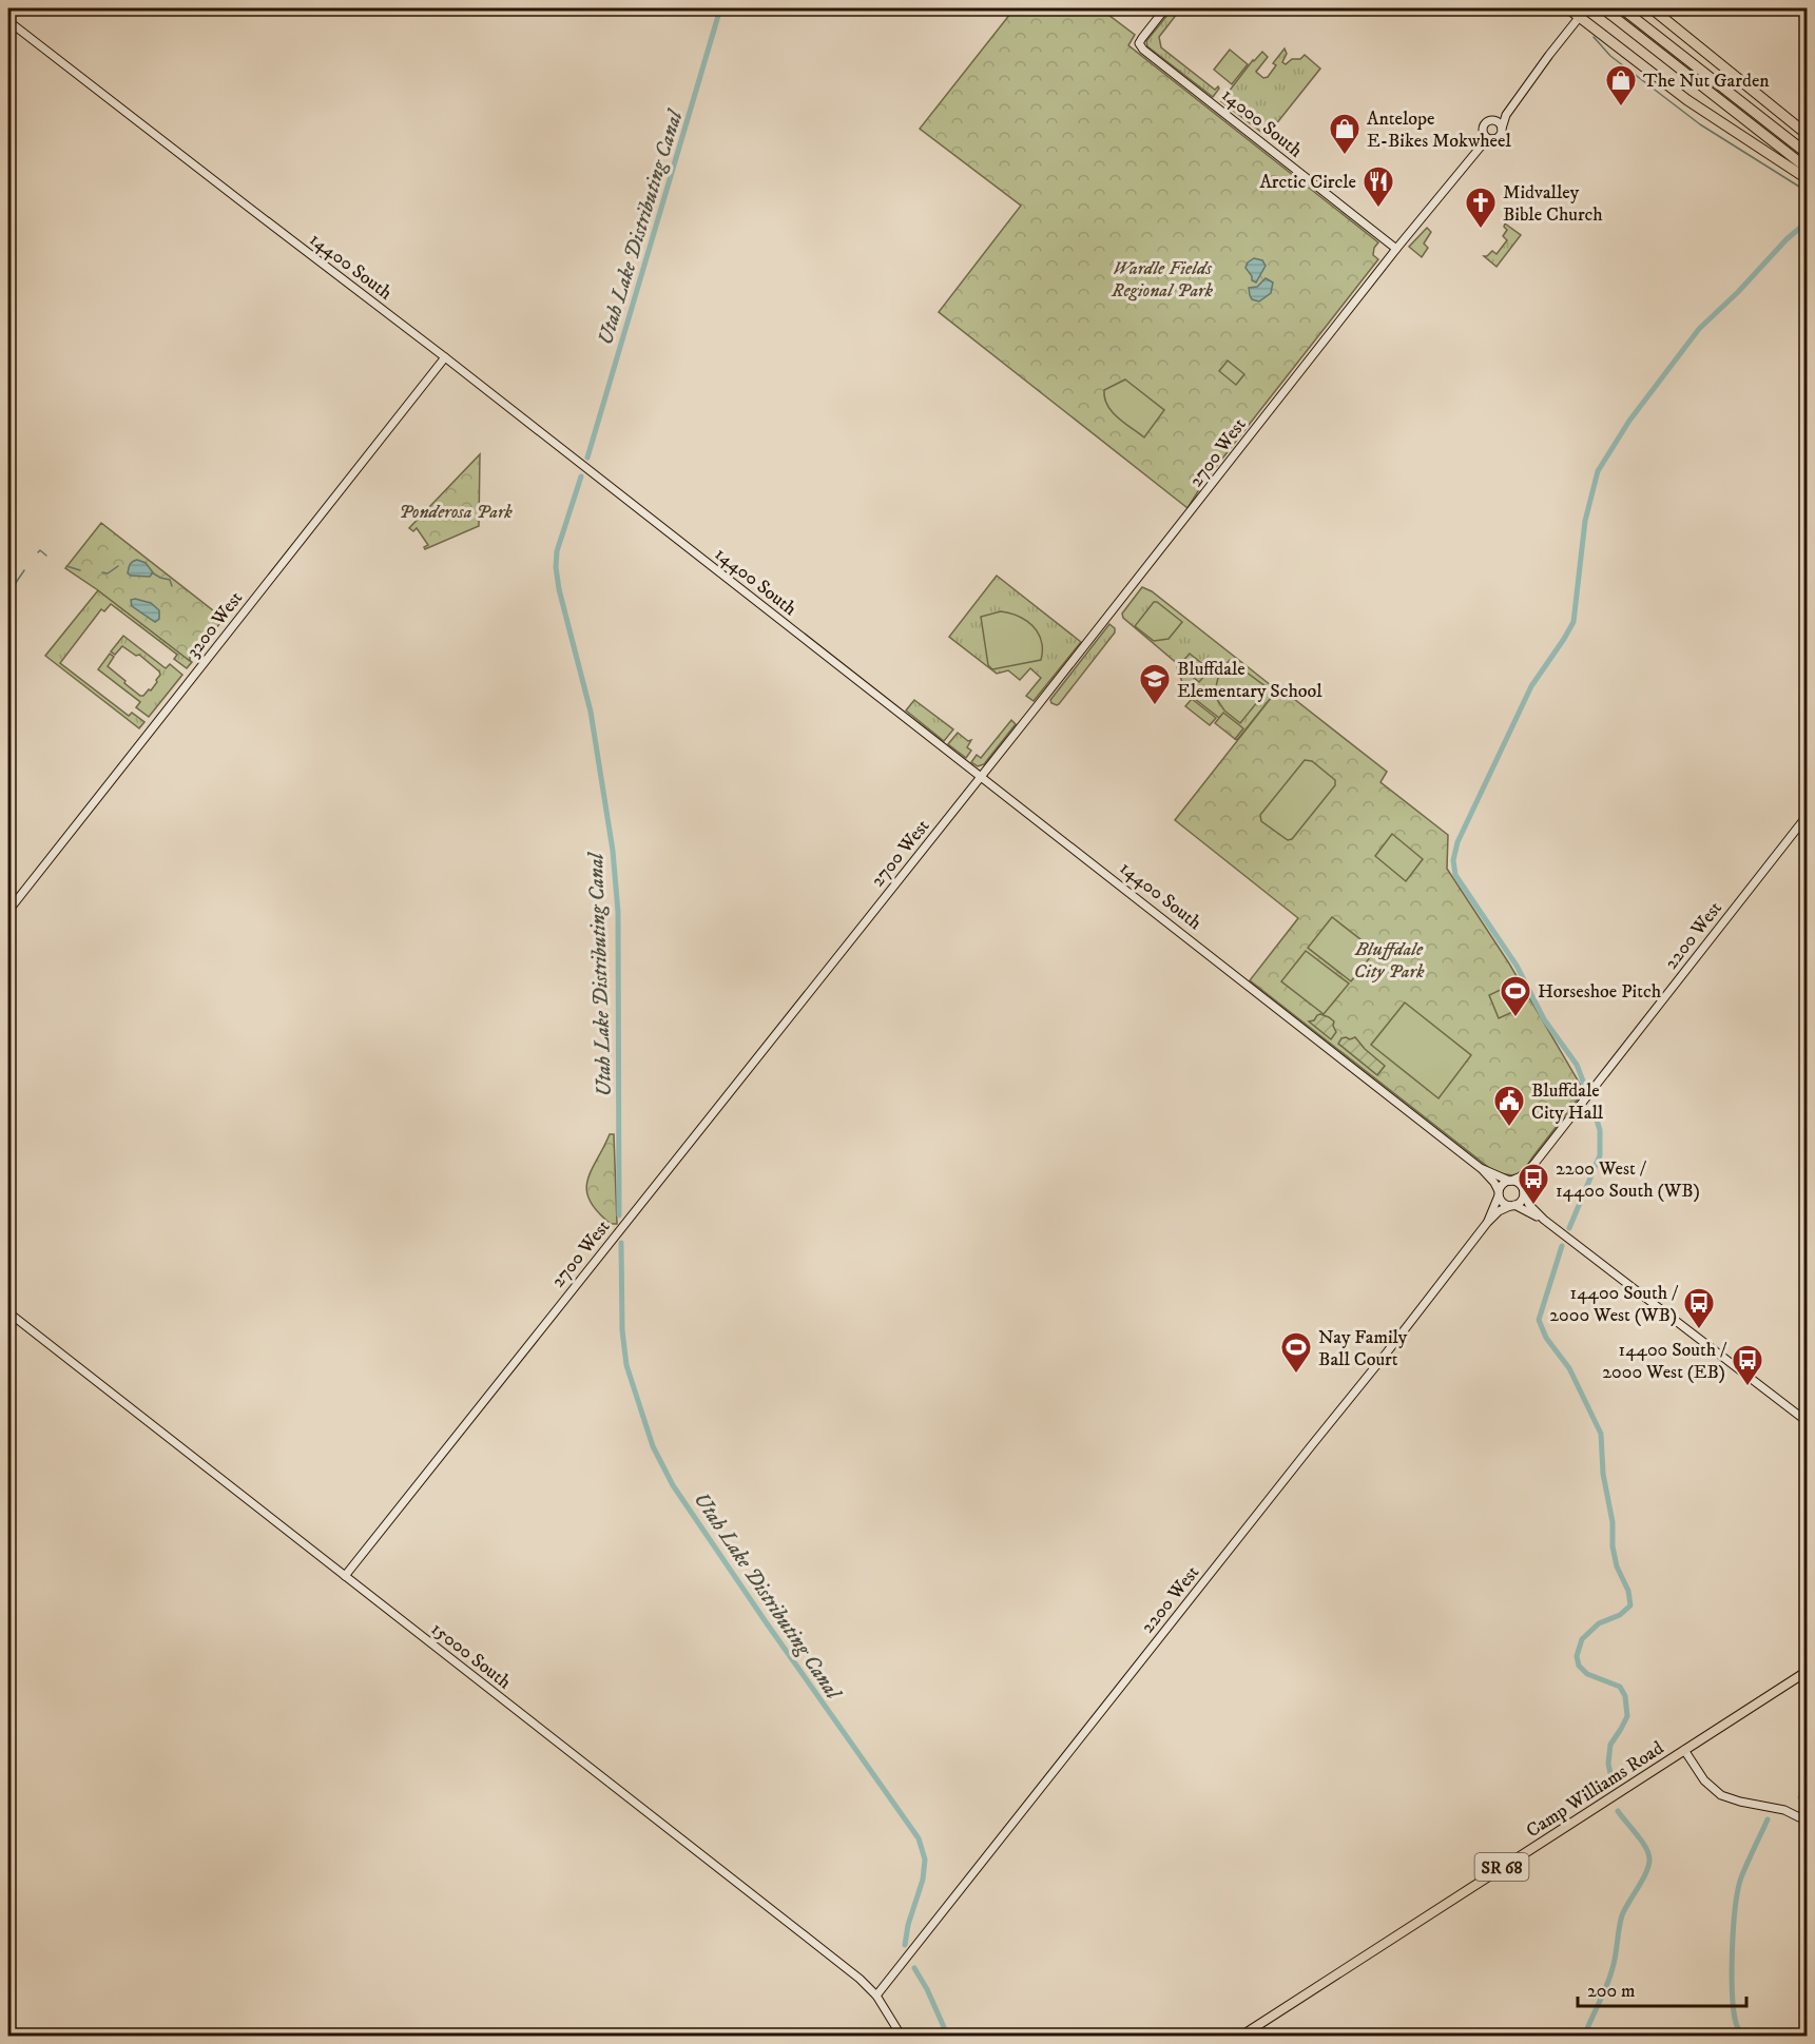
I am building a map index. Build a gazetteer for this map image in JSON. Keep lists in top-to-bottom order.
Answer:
{
  "streets": {
    "main road": ["Camp Williams Road", "SR 68"],
    "street": [
      "14000 South",
      "14400 South",
      "2700 West",
      "3200 West",
      "2200 West",
      "15000 South"
    ]
  },
  "crossings": [
    ["14000 South", "2700 West"],
    ["14400 South", "2700 West"],
    ["14400 South", "3200 West"],
    ["14400 South", "2200 West"],
    ["2700 West", "15000 South"],
    ["2200 West", "15000 South"]
  ],
  "water": ["Utah Lake Distributing Canal"],
  "parks": ["Wardle Fields Regional Park", "Ponderosa Park", "Bluffdale City Park"],
  "places": {
    "shop": ["The Nut Garden", "Antelope E-Bikes Mokwheel"],
    "restaurant": ["Arctic Circle"],
    "church": ["Midvalley Bible Church"],
    "school or university": ["Bluffdale Elementary School"],
    "sports": ["Horseshoe Pitch", "Nay Family Ball Court"],
    "public building": ["Bluffdale City Hall"],
    "bus stop": ["2200 West / 14400 South (WB)", "14400 South / 2000 West (WB)", "14400 South / 2000 West (EB)"]
  },
  "scale_bar": "200 m"
}
